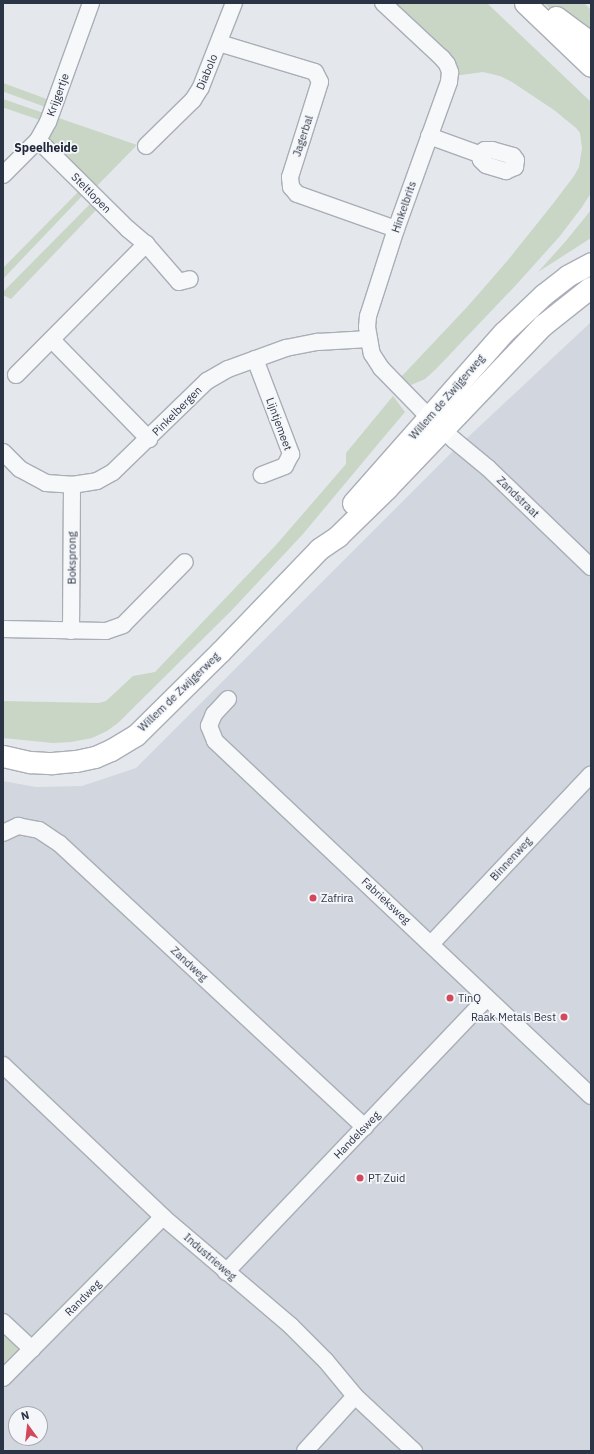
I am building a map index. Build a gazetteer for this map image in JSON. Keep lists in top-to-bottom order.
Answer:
{
  "streets": {
    "main road": ["Willem de Zwijgerweg"],
    "street": [
      "Diabolo",
      "Krijgertje",
      "Jagerbal",
      "Steltlopen",
      "Hinkelbrits",
      "Pinkelbergen",
      "Lijntjemeet",
      "Zandstraat",
      "Boksprong",
      "Binnenweg",
      "Fabrieksweg",
      "Zandweg",
      "Handelsweg",
      "Industrieweg",
      "Randweg"
    ]
  },
  "crossings": [
    ["Diabolo", "Jagerbal"],
    ["Krijgertje", "Steltlopen"],
    ["Jagerbal", "Hinkelbrits"],
    ["Hinkelbrits", "Willem de Zwijgerweg"],
    ["Hinkelbrits", "Pinkelbergen"],
    ["Hinkelbrits", "Zandstraat"],
    ["Willem de Zwijgerweg", "Zandstraat"],
    ["Pinkelbergen", "Lijntjemeet"],
    ["Pinkelbergen", "Boksprong"],
    ["Binnenweg", "Fabrieksweg"],
    ["Fabrieksweg", "Handelsweg"],
    ["Zandweg", "Handelsweg"],
    ["Handelsweg", "Industrieweg"],
    ["Industrieweg", "Randweg"]
  ],
  "districts": ["Speelheide"],
  "places": [
    "Zafrira",
    "TinQ",
    "Raak Metals Best",
    "PT Zuid"
  ],
  "north": "top"
}
